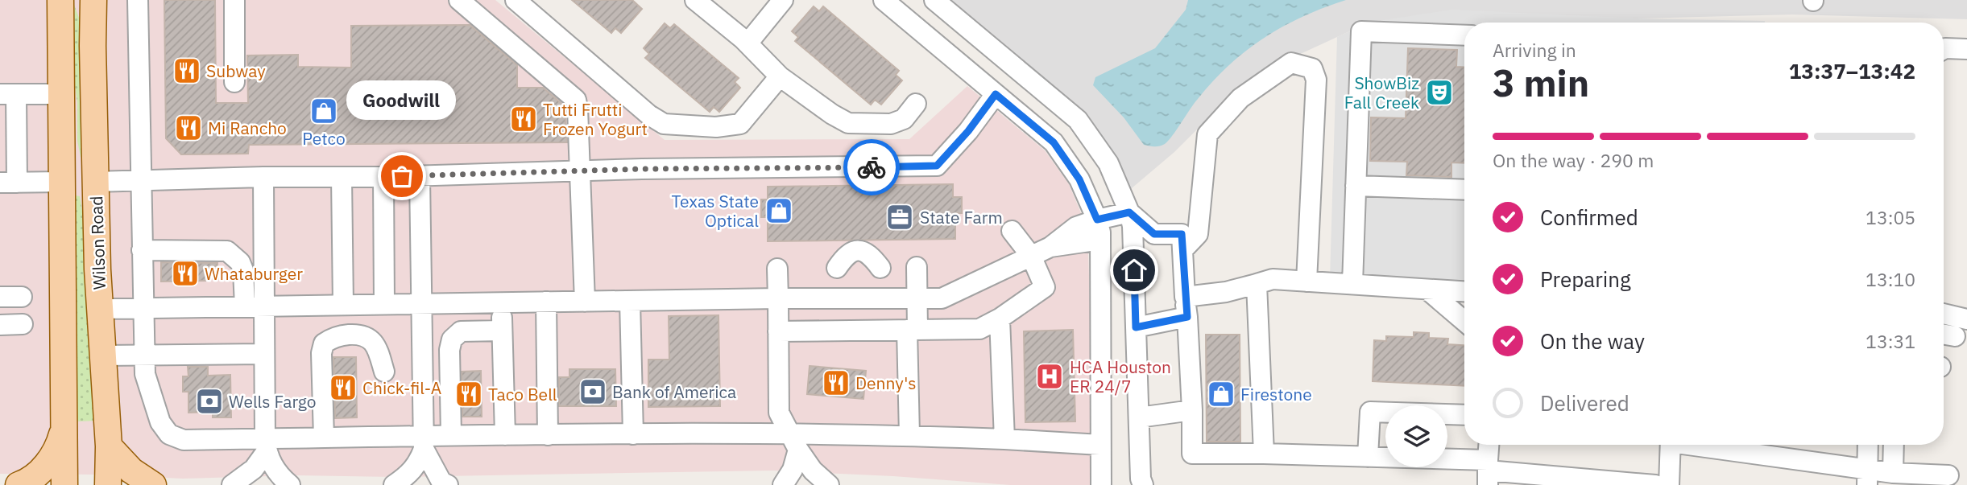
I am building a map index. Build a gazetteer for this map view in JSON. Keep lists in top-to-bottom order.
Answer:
{
  "streets": {
    "main road": ["Wilson Road"]
  },
  "places": {
    "restaurant": [
      "Subway",
      "Tutti Frutti Frozen Yogurt",
      "Mi Rancho",
      "Whataburger",
      "Denny's",
      "Chick-fil-A",
      "Taco Bell"
    ],
    "theatre": ["ShowBiz Fall Creek"],
    "shop": ["Petco", "Texas State Optical", "Firestone"],
    "other": ["Goodwill"],
    "office": ["State Farm"],
    "hospital": ["HCA Houston ER 24/7"],
    "bank": ["Bank of America", "Wells Fargo"]
  },
  "page": {
    "heading": ["3 min", "Arriving in", "13:37–13:42"],
    "bubble": "Goodwill",
    "bar": "On the way · 290 m",
    "list": [
      ["Confirmed", "13:05"],
      ["Preparing", "13:10"],
      ["On the way", "13:31"],
      "Delivered"
    ]
  }
}
